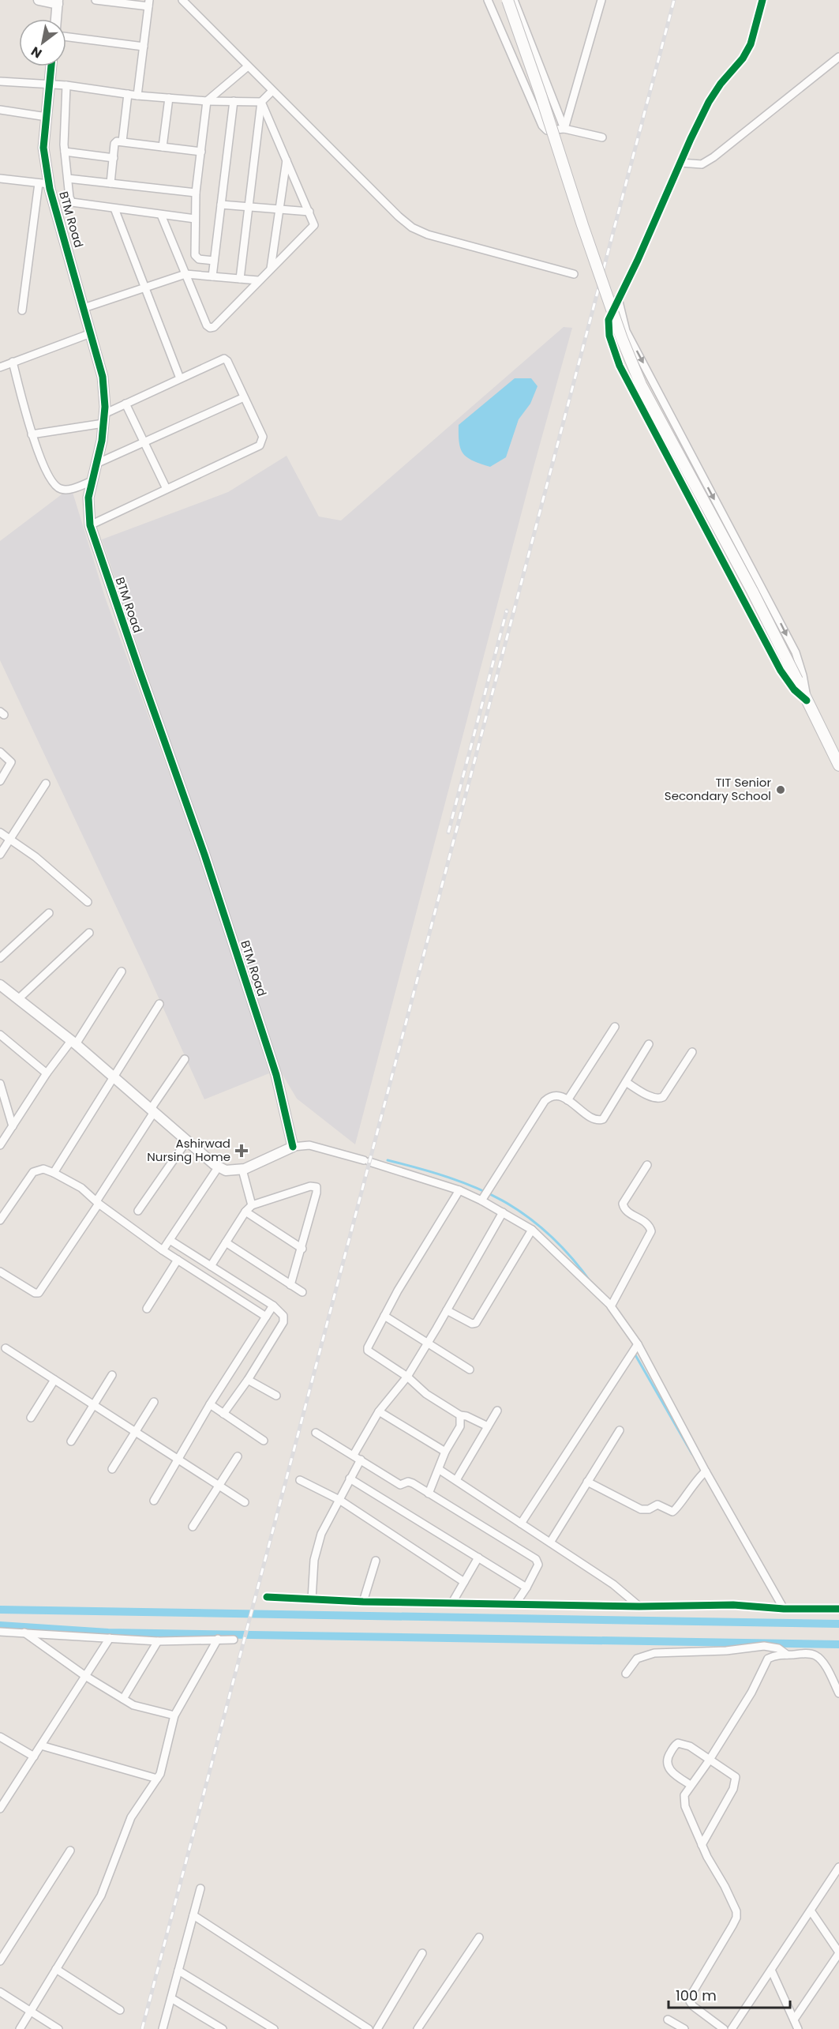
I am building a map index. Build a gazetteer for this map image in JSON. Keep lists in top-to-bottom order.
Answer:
{
  "streets": {
    "street": ["BTM Road"]
  },
  "places": {
    "other": ["TIT Senior Secondary School"],
    "health": ["Ashirwad Nursing Home"]
  },
  "scale_bar": "100 m",
  "north": "bottom left"
}
